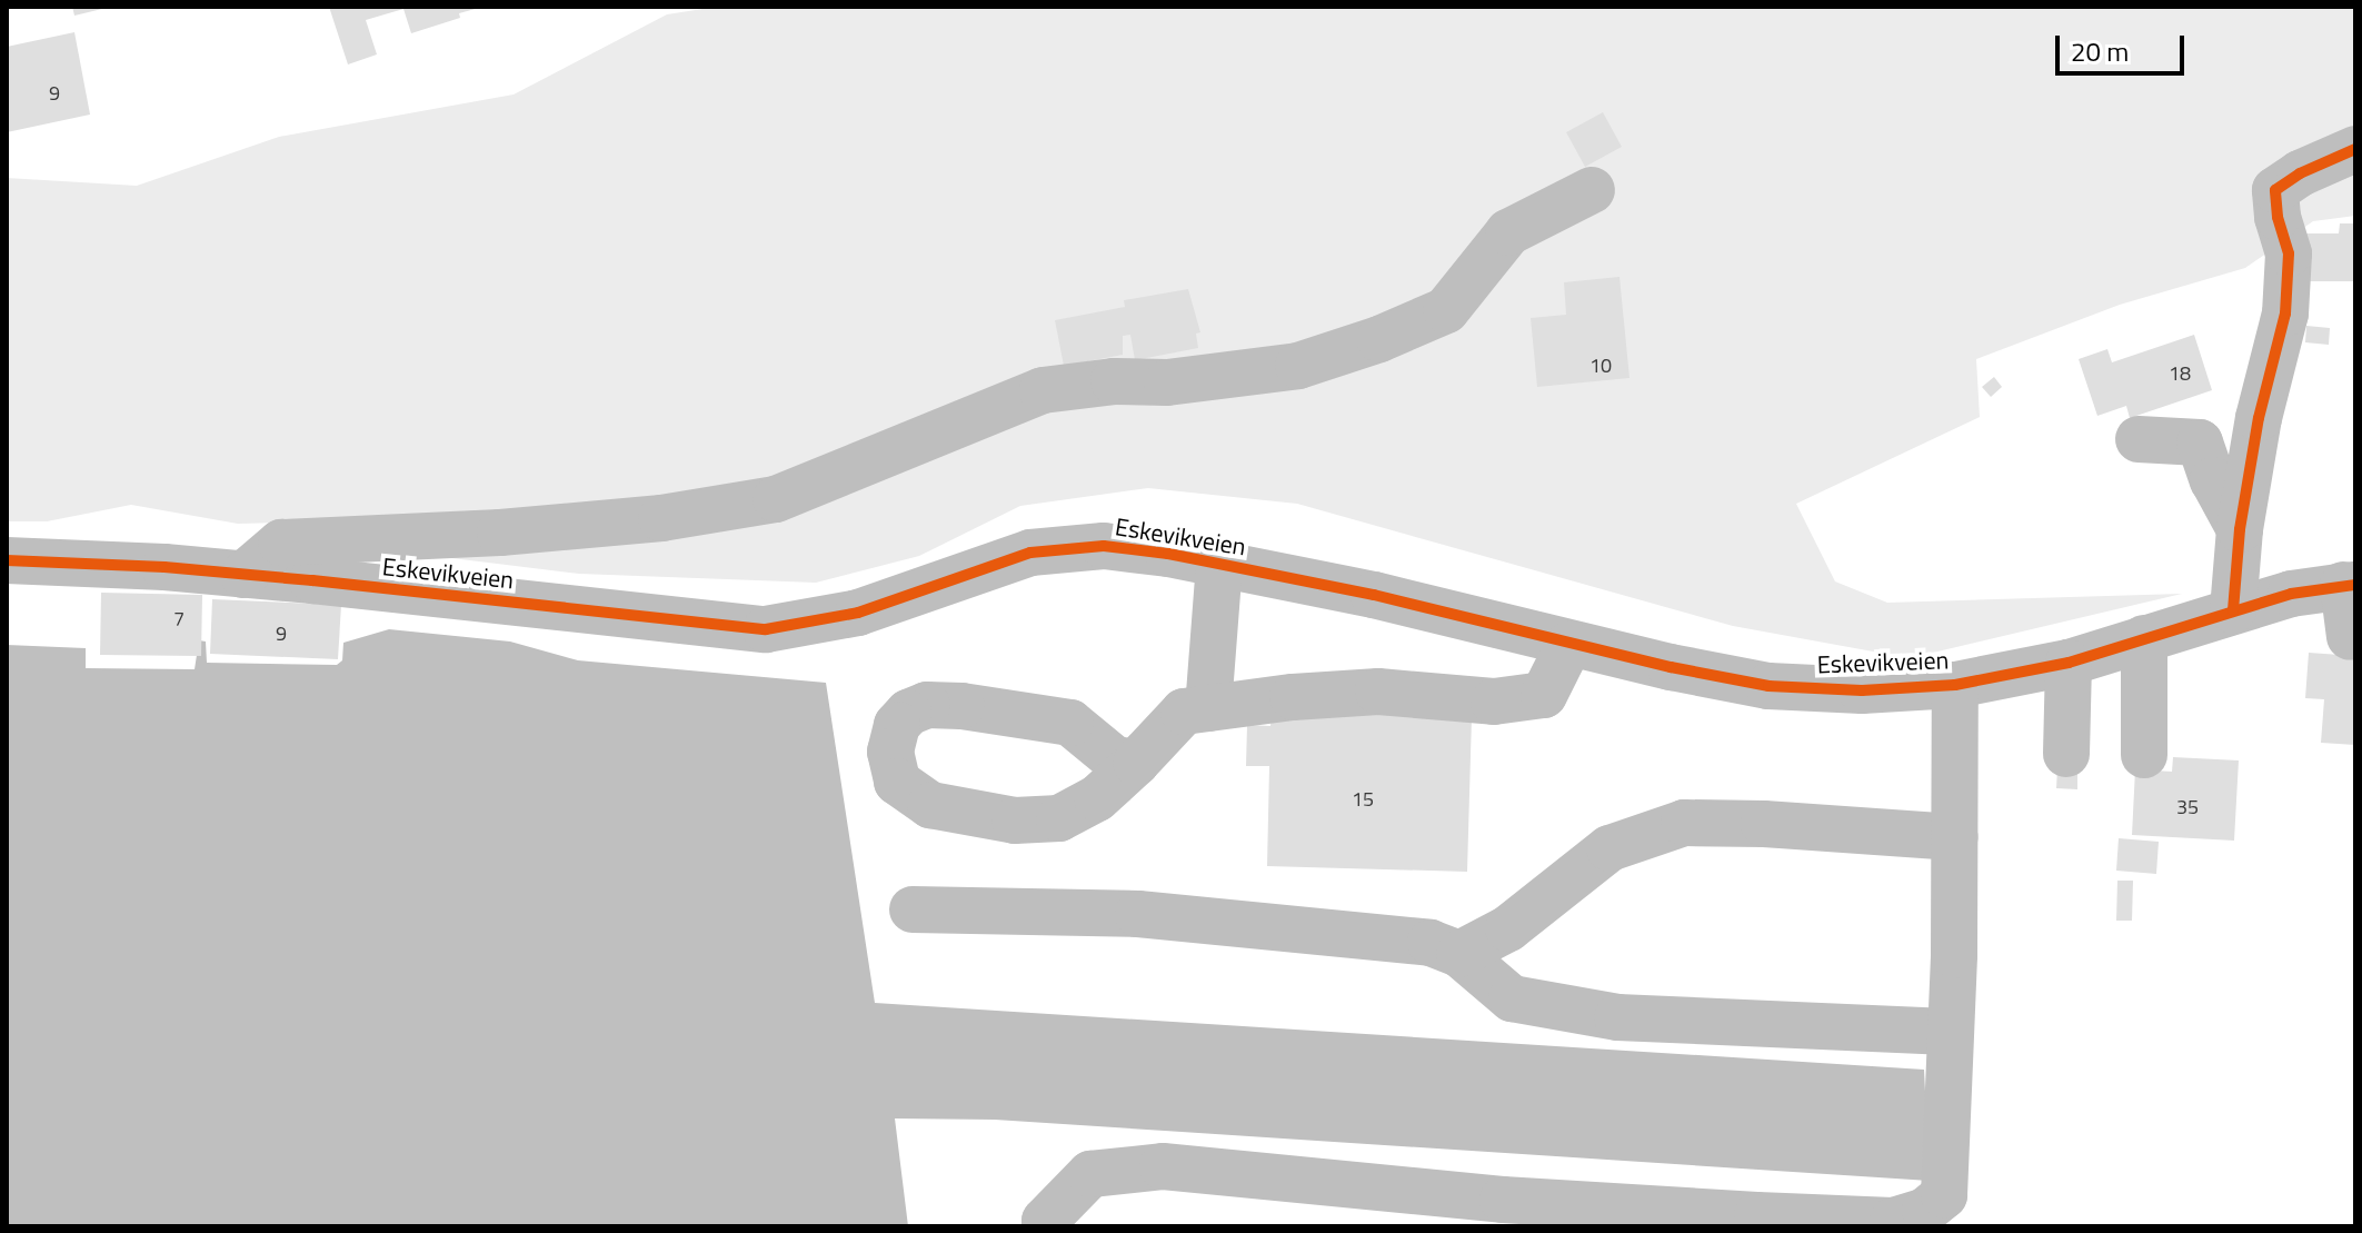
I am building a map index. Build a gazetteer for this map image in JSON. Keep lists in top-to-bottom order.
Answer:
{
  "streets": {
    "street": ["Eskevikveien"]
  },
  "house_numbers": [
    "9",
    "10",
    "18",
    "7",
    "9",
    "15",
    "35"
  ],
  "scale_bar": "20 m"
}
